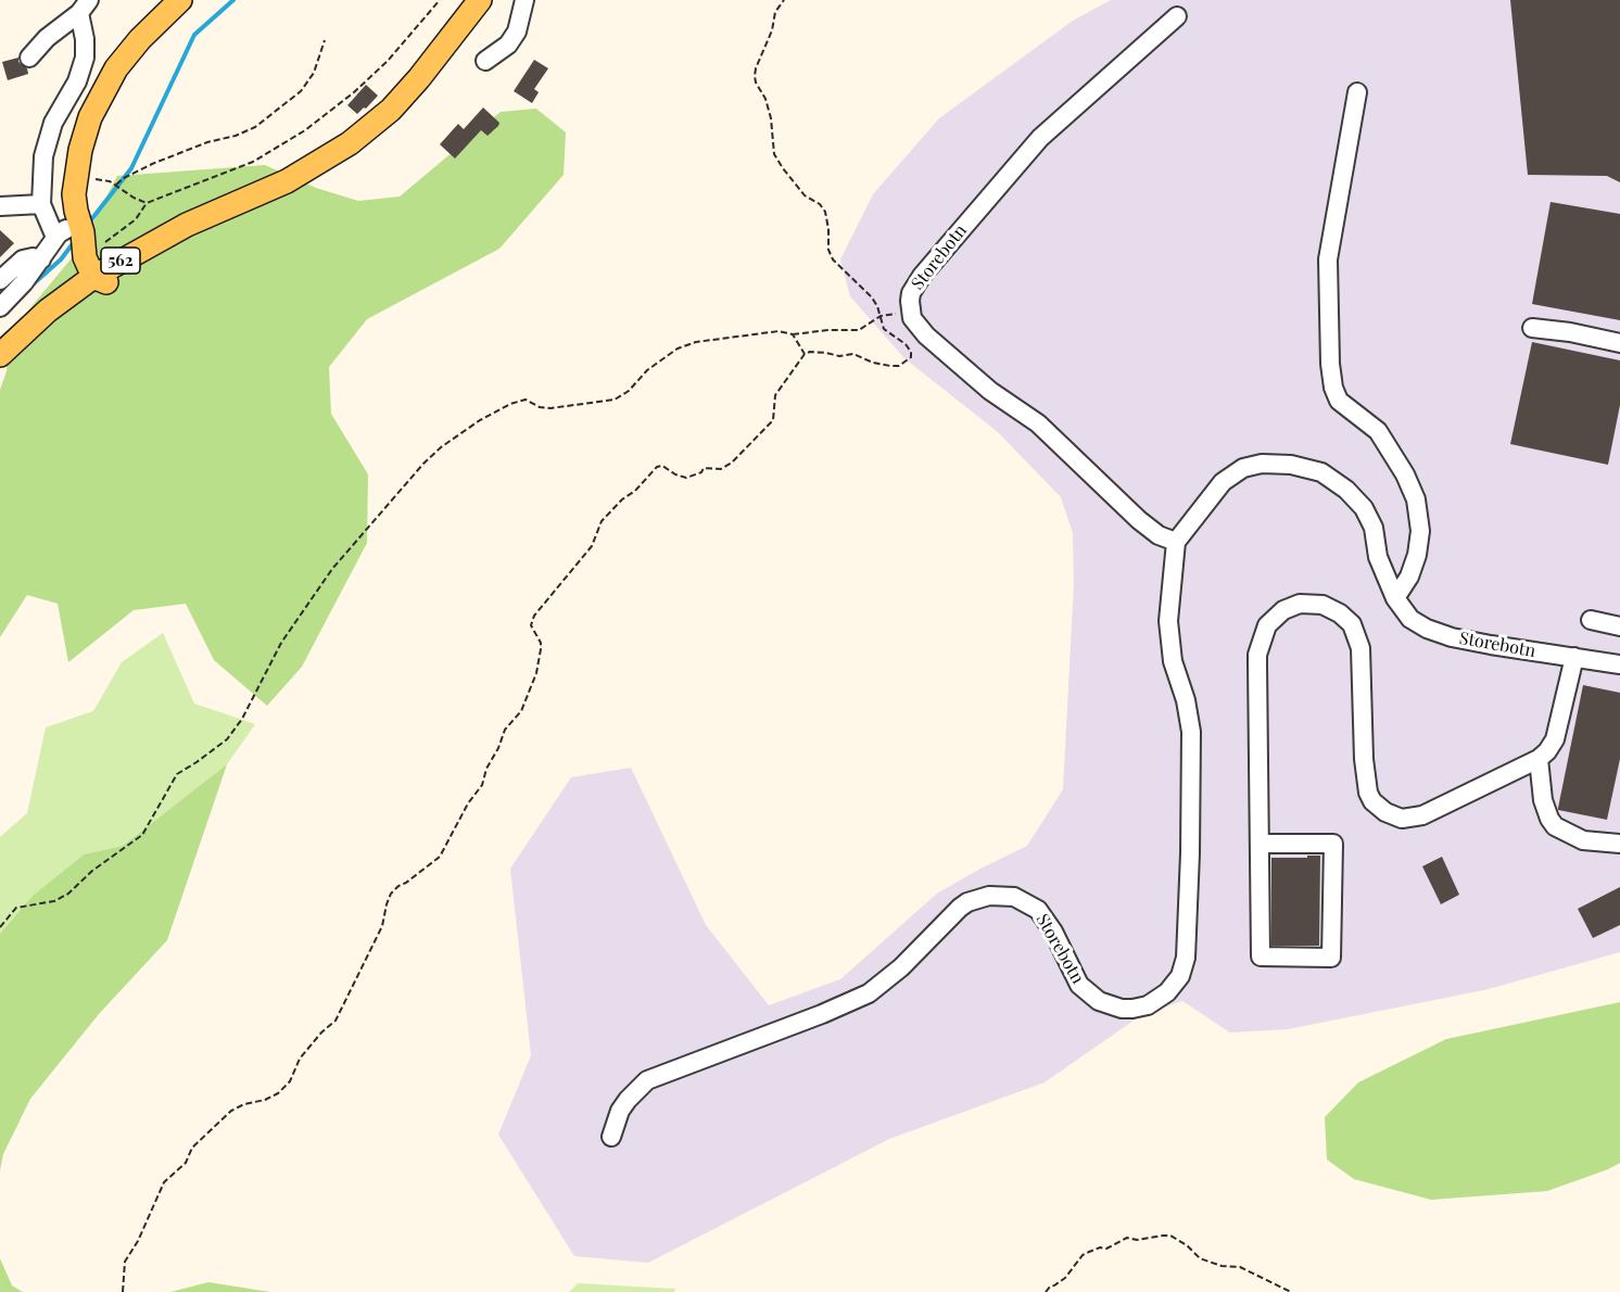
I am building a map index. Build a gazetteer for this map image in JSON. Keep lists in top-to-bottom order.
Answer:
{
  "streets": {
    "main road": ["562"],
    "street": ["Storebotn"]
  }
}
